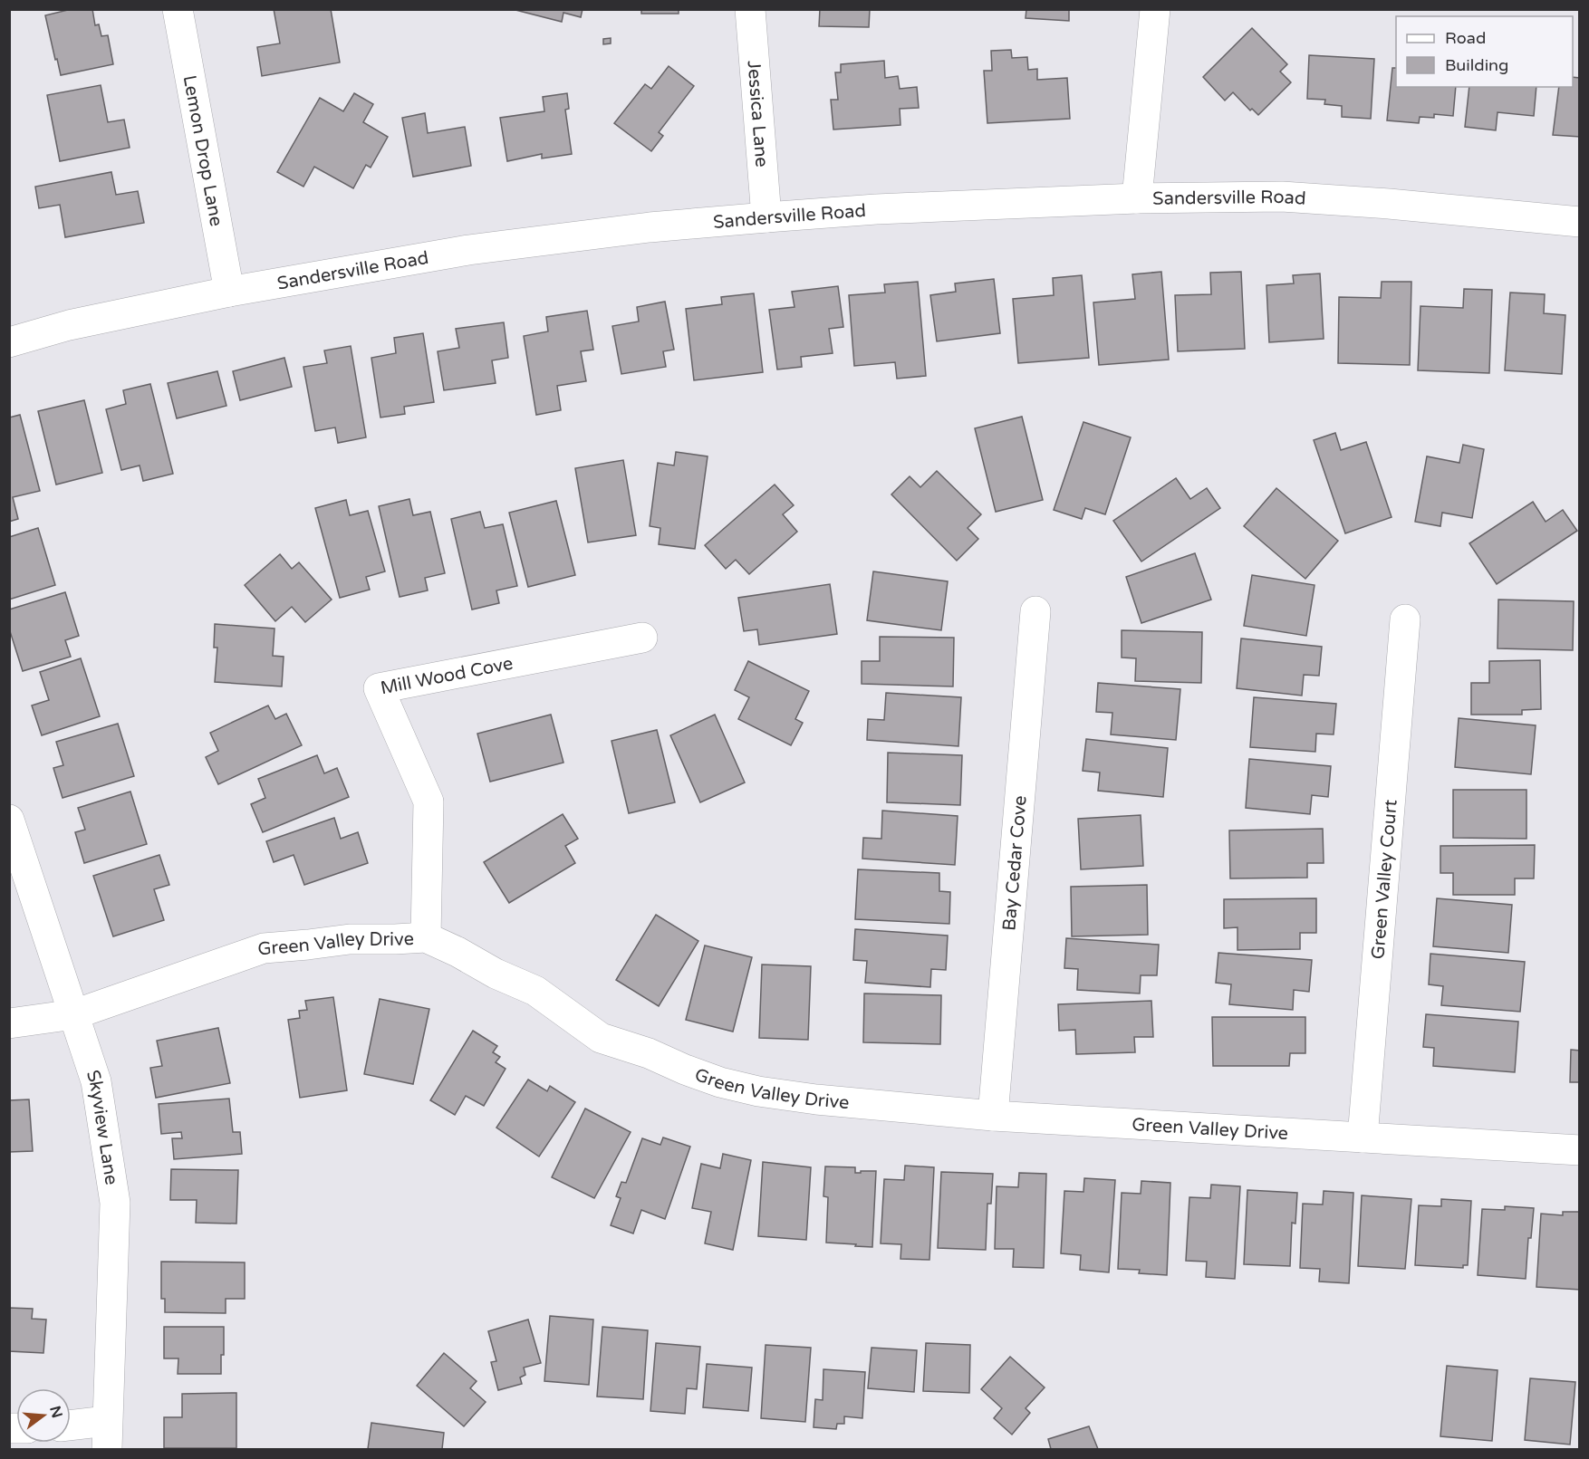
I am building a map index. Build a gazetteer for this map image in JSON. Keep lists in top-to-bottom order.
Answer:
{
  "streets": {
    "street": [
      "Jessica Lane",
      "Lemon Drop Lane",
      "Sandersville Road",
      "Mill Wood Cove",
      "Bay Cedar Cove",
      "Green Valley Court",
      "Green Valley Drive",
      "Skyview Lane"
    ]
  },
  "crossings": [
    ["Jessica Lane", "Sandersville Road"],
    ["Lemon Drop Lane", "Sandersville Road"],
    ["Mill Wood Cove", "Green Valley Drive"],
    ["Bay Cedar Cove", "Green Valley Drive"],
    ["Green Valley Court", "Green Valley Drive"],
    ["Green Valley Drive", "Skyview Lane"]
  ],
  "legend": ["Road", "Building"],
  "north": "right"
}
